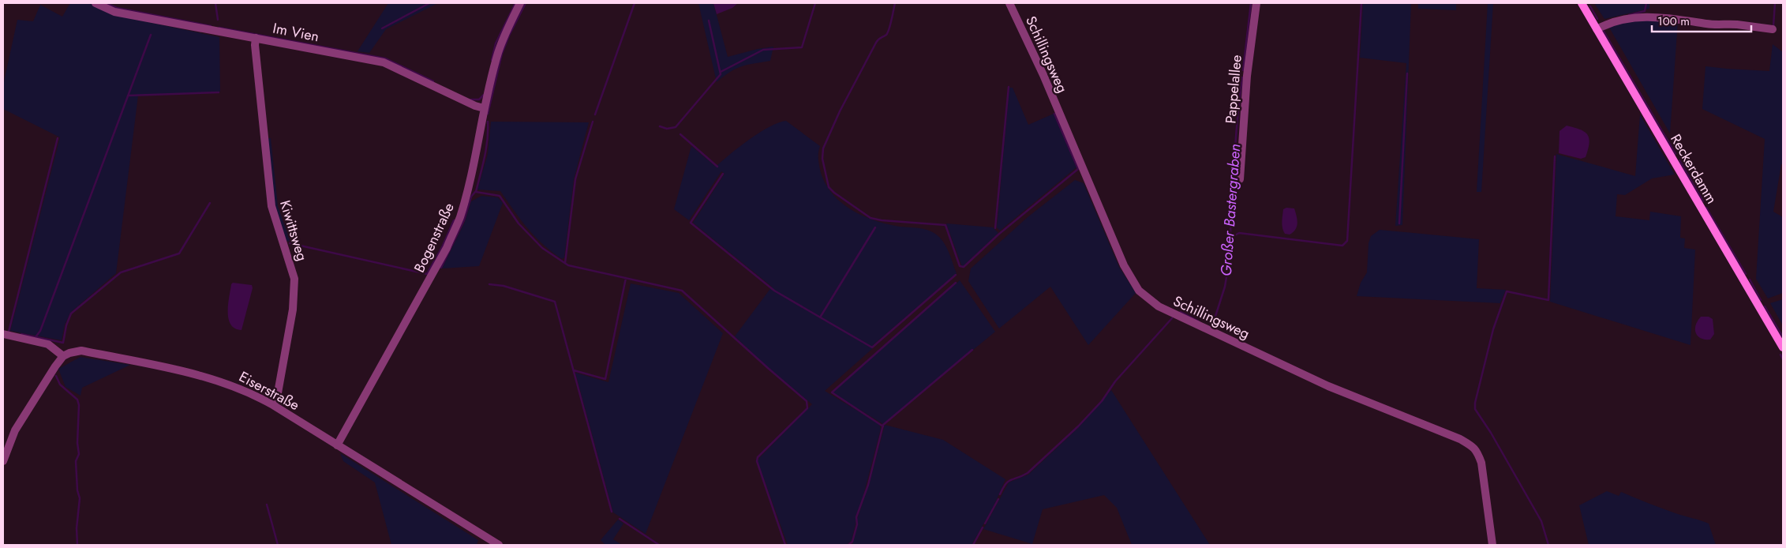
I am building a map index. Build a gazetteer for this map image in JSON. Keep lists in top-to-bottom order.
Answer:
{
  "streets": {
    "street": [
      "Im Vien",
      "Schillingsweg",
      "Pappelallee",
      "Reckerdamm",
      "Kiwittsweg",
      "Bogenstraße",
      "Eiserstraße"
    ]
  },
  "crossings": [
    ["Im Vien", "Kiwittsweg"],
    ["Im Vien", "Bogenstraße"],
    ["Kiwittsweg", "Eiserstraße"],
    ["Bogenstraße", "Eiserstraße"]
  ],
  "water": ["Großer Bastergraben"],
  "scale_bar": "100 m"
}
